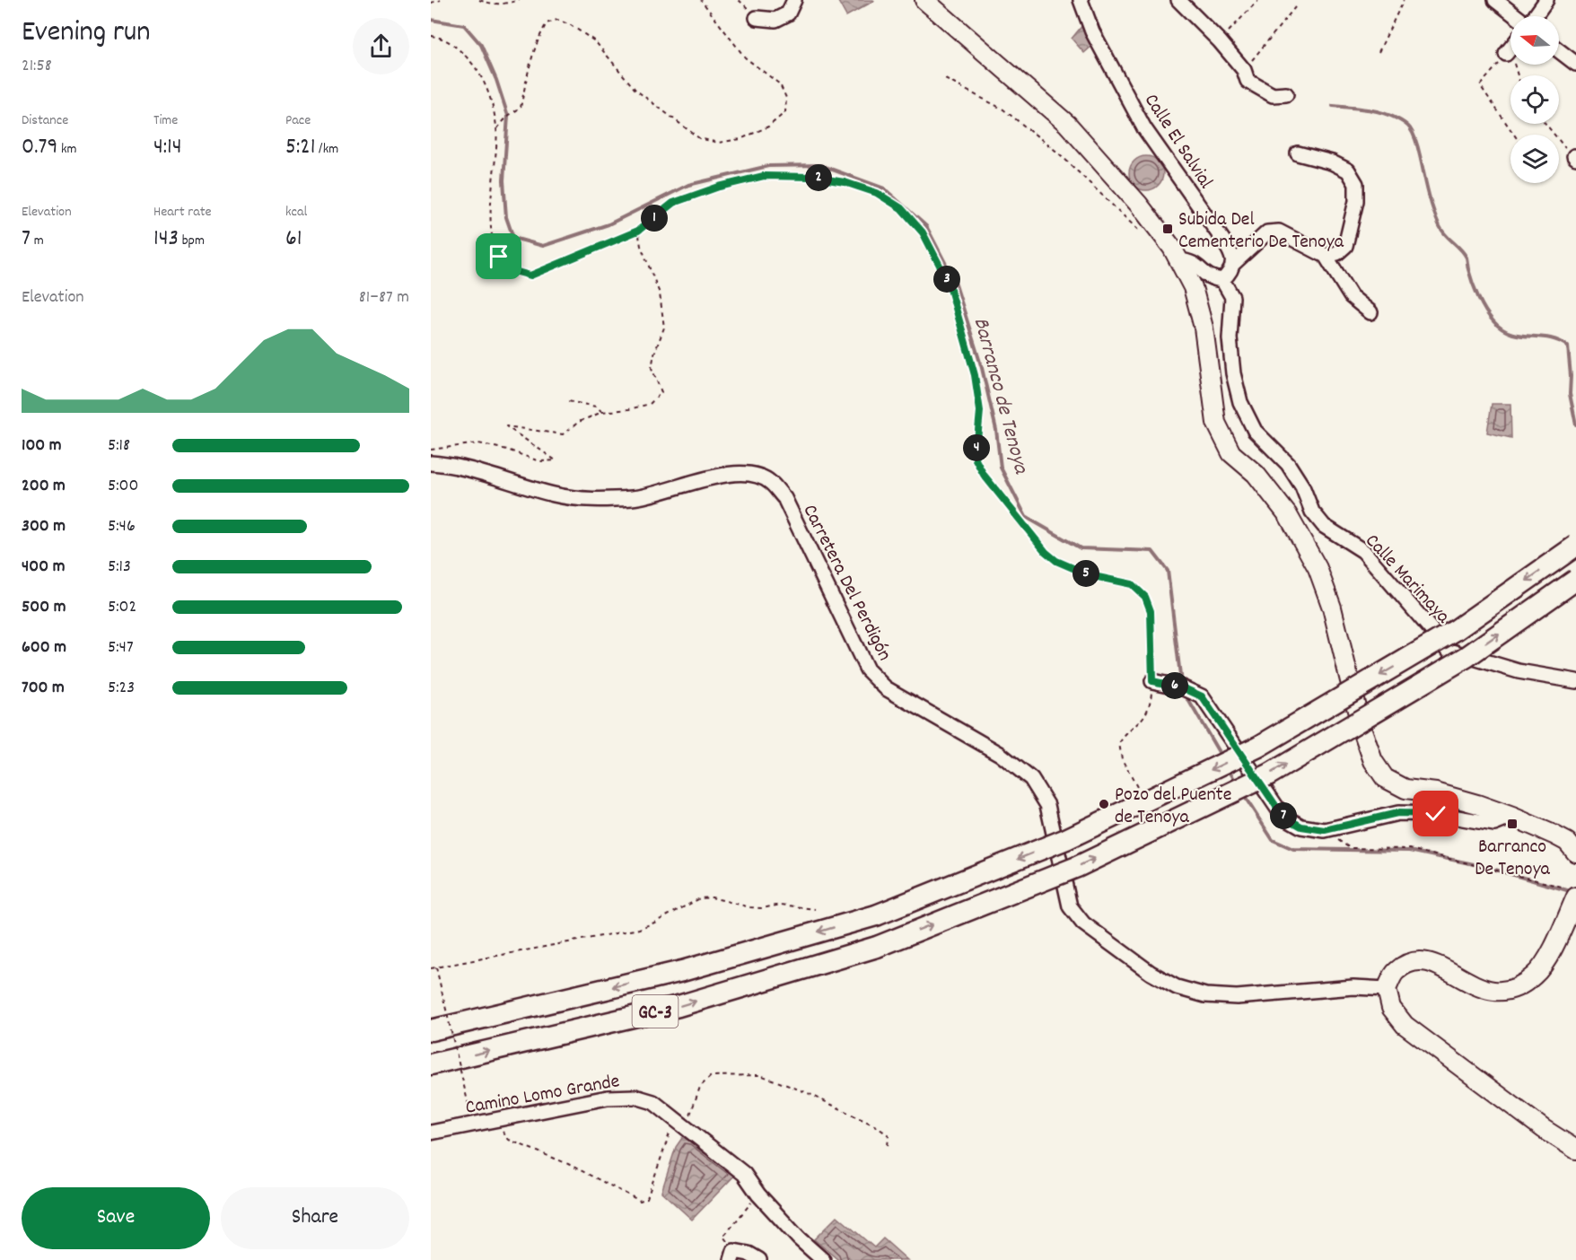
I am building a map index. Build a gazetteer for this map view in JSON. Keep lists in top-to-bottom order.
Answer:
{
  "streets": {
    "highway": ["GC-3"],
    "street": [
      "Calle El Salvial",
      "Calle Marimaya",
      "Carretera Del Perdigón",
      "Camino Lomo Grande"
    ]
  },
  "water": ["Barranco de Tenoya"],
  "places": {
    "transit": ["Subida Del Cementerio De Tenoya", "Barranco De Tenoya"],
    "other": ["Pozo del Puente de Tenoya"]
  },
  "north": "left",
  "page": {
    "heading": ["Evening run", "21:58"],
    "stats": [
      ["Distance", "0.79 km"],
      ["Time", "4:14"],
      ["Pace", "5:21 /km"],
      ["Elevation", "7 m"],
      ["Heart rate", "143 bpm"],
      ["kcal", "61"]
    ],
    "pins": [
      "2",
      "1",
      "3",
      "4",
      "5",
      "6",
      "7"
    ],
    "chart": ["Elevation", "81–87 m"],
    "list": [
      {
        "name": "100 m",
        "note": "5:18"
      },
      {
        "name": "200 m",
        "note": "5:00"
      },
      {
        "name": "300 m",
        "note": "5:46"
      },
      {
        "name": "400 m",
        "note": "5:13"
      },
      {
        "name": "500 m",
        "note": "5:02"
      },
      {
        "name": "600 m",
        "note": "5:47"
      },
      {
        "name": "700 m",
        "note": "5:23"
      }
    ],
    "buttons": ["Save", "Share"]
  }
}
